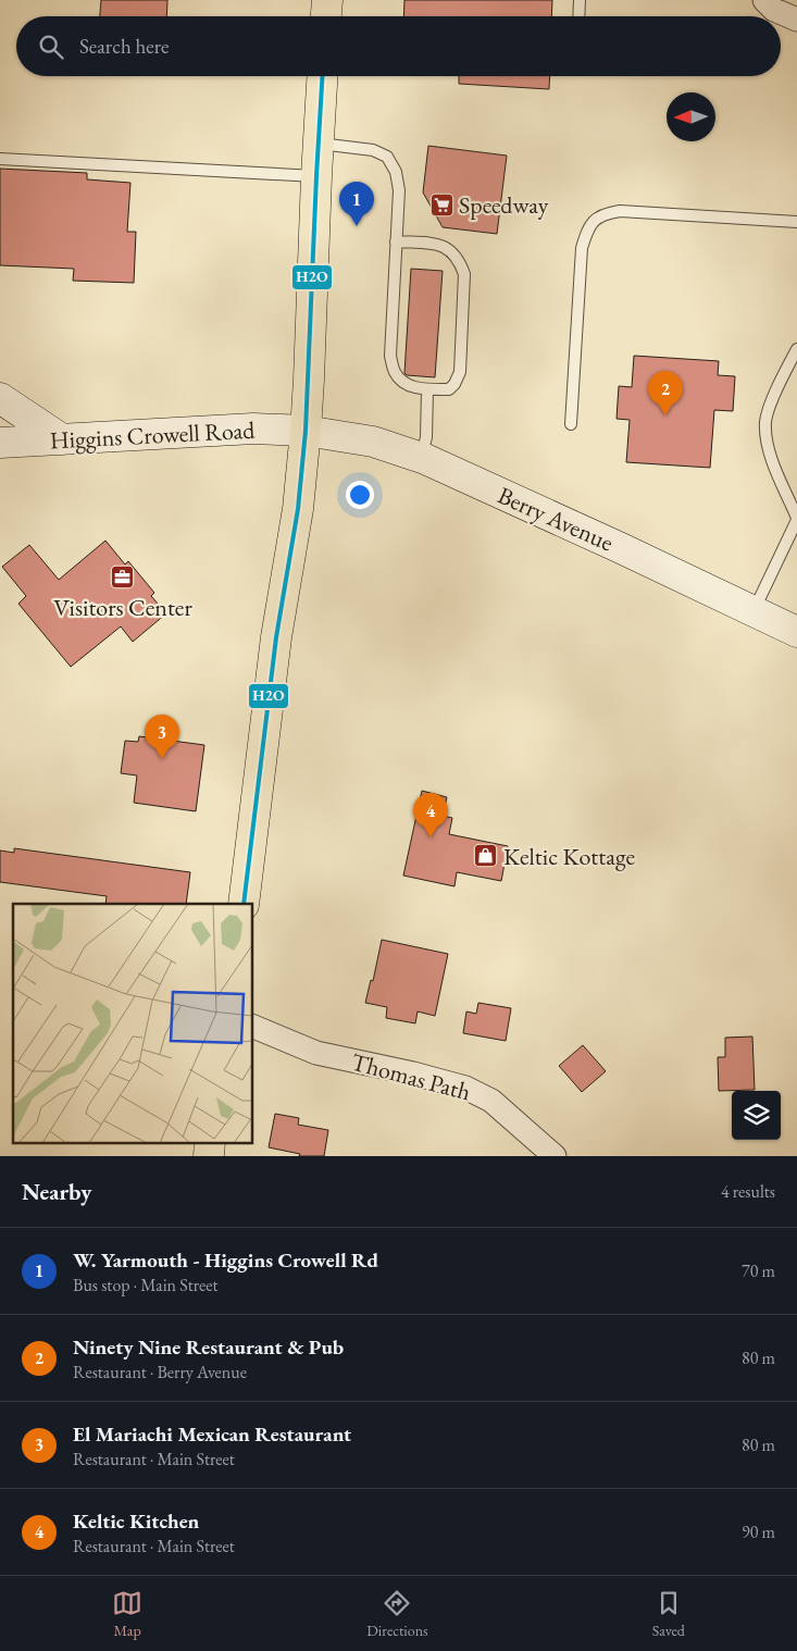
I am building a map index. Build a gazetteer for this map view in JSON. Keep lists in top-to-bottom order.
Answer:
{
  "streets": {
    "street": ["Higgins Crowell Road", "Berry Avenue", "Thomas Path"]
  },
  "crossings": [
    ["Higgins Crowell Road", "Berry Avenue"]
  ],
  "places": {
    "supermarket": ["Speedway"],
    "office": ["Visitors Center"],
    "shop": ["Keltic Kottage"]
  },
  "lines": ["transit line H2O"],
  "north": "left",
  "page": {
    "search": "Search here",
    "pins": [
      "1",
      "2",
      "3",
      "4"
    ],
    "heading": ["Nearby", "4 results"],
    "list": [
      {
        "mark": "1",
        "name": "W. Yarmouth - Higgins Crowell Rd",
        "note": "Bus stop · Main Street",
        "value": "70 m"
      },
      {
        "mark": "2",
        "name": "Ninety Nine Restaurant & Pub",
        "note": "Restaurant · Berry Avenue",
        "value": "80 m"
      },
      {
        "mark": "3",
        "name": "El Mariachi Mexican Restaurant",
        "note": "Restaurant · Main Street",
        "value": "80 m"
      },
      {
        "mark": "4",
        "name": "Keltic Kitchen",
        "note": "Restaurant · Main Street",
        "value": "90 m"
      }
    ],
    "nav": ["Map", "Directions", "Saved"]
  }
}
